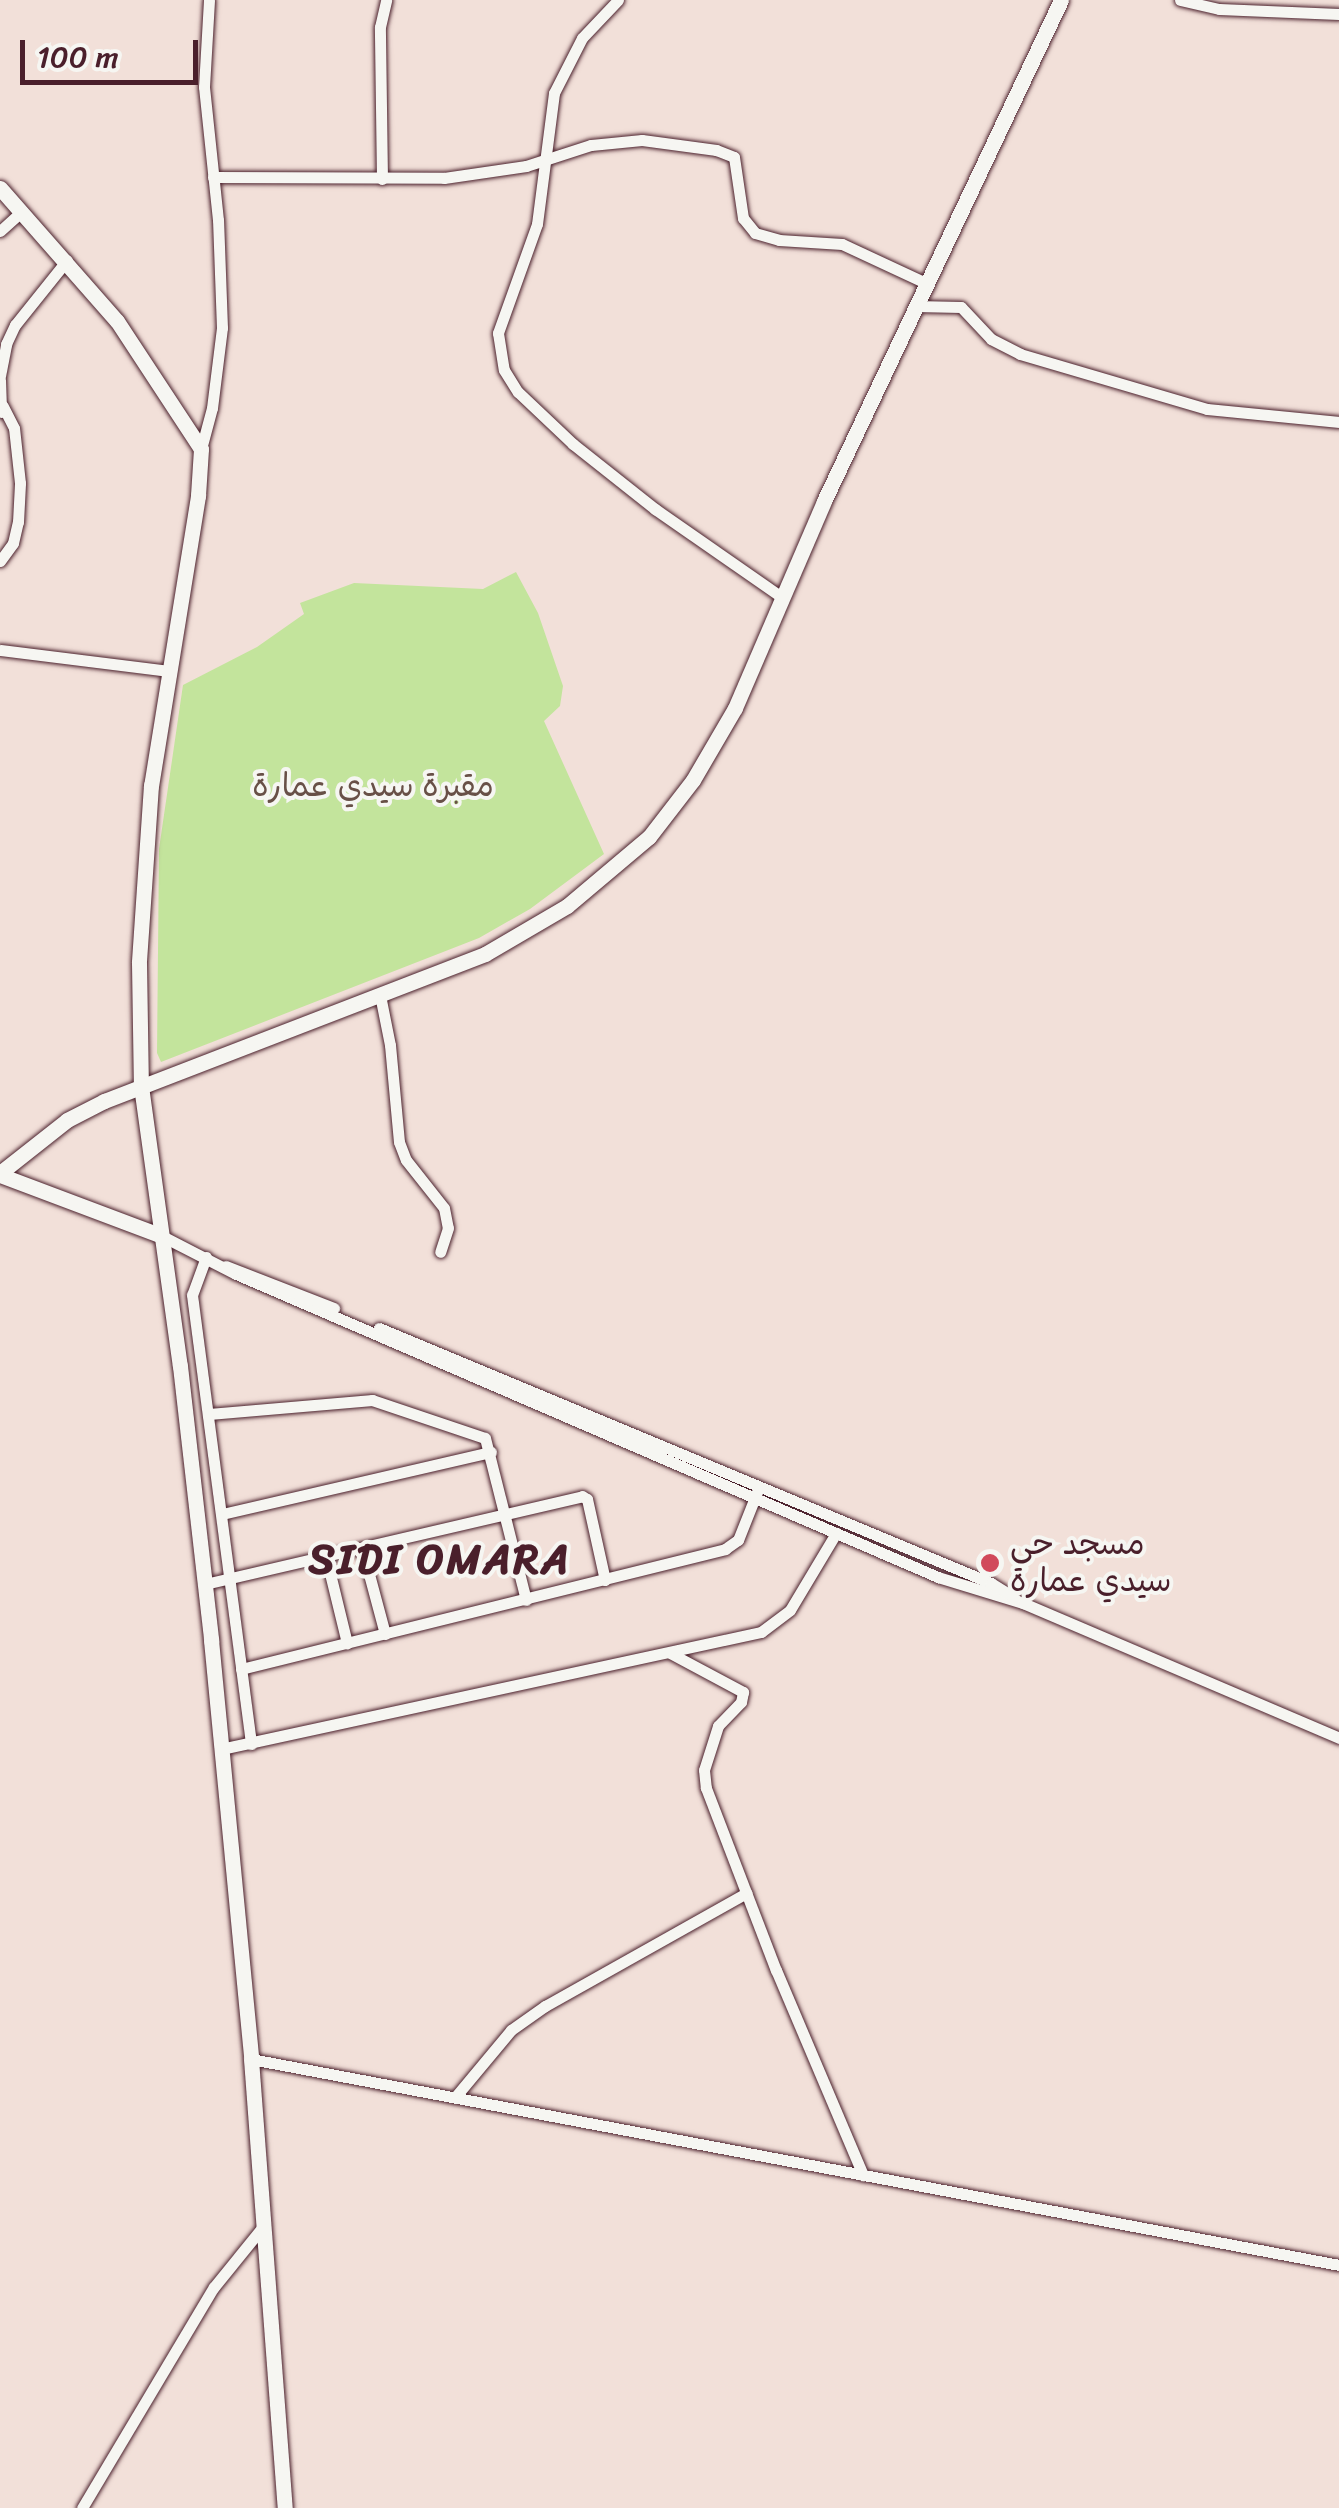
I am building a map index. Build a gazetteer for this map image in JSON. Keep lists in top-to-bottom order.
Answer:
{
  "districts": ["SIDI OMARA"],
  "parks": ["مقبرة سيدي عمارة"],
  "places": ["مسجد حي سيدي عمارة"],
  "scale_bar": "100 m"
}
